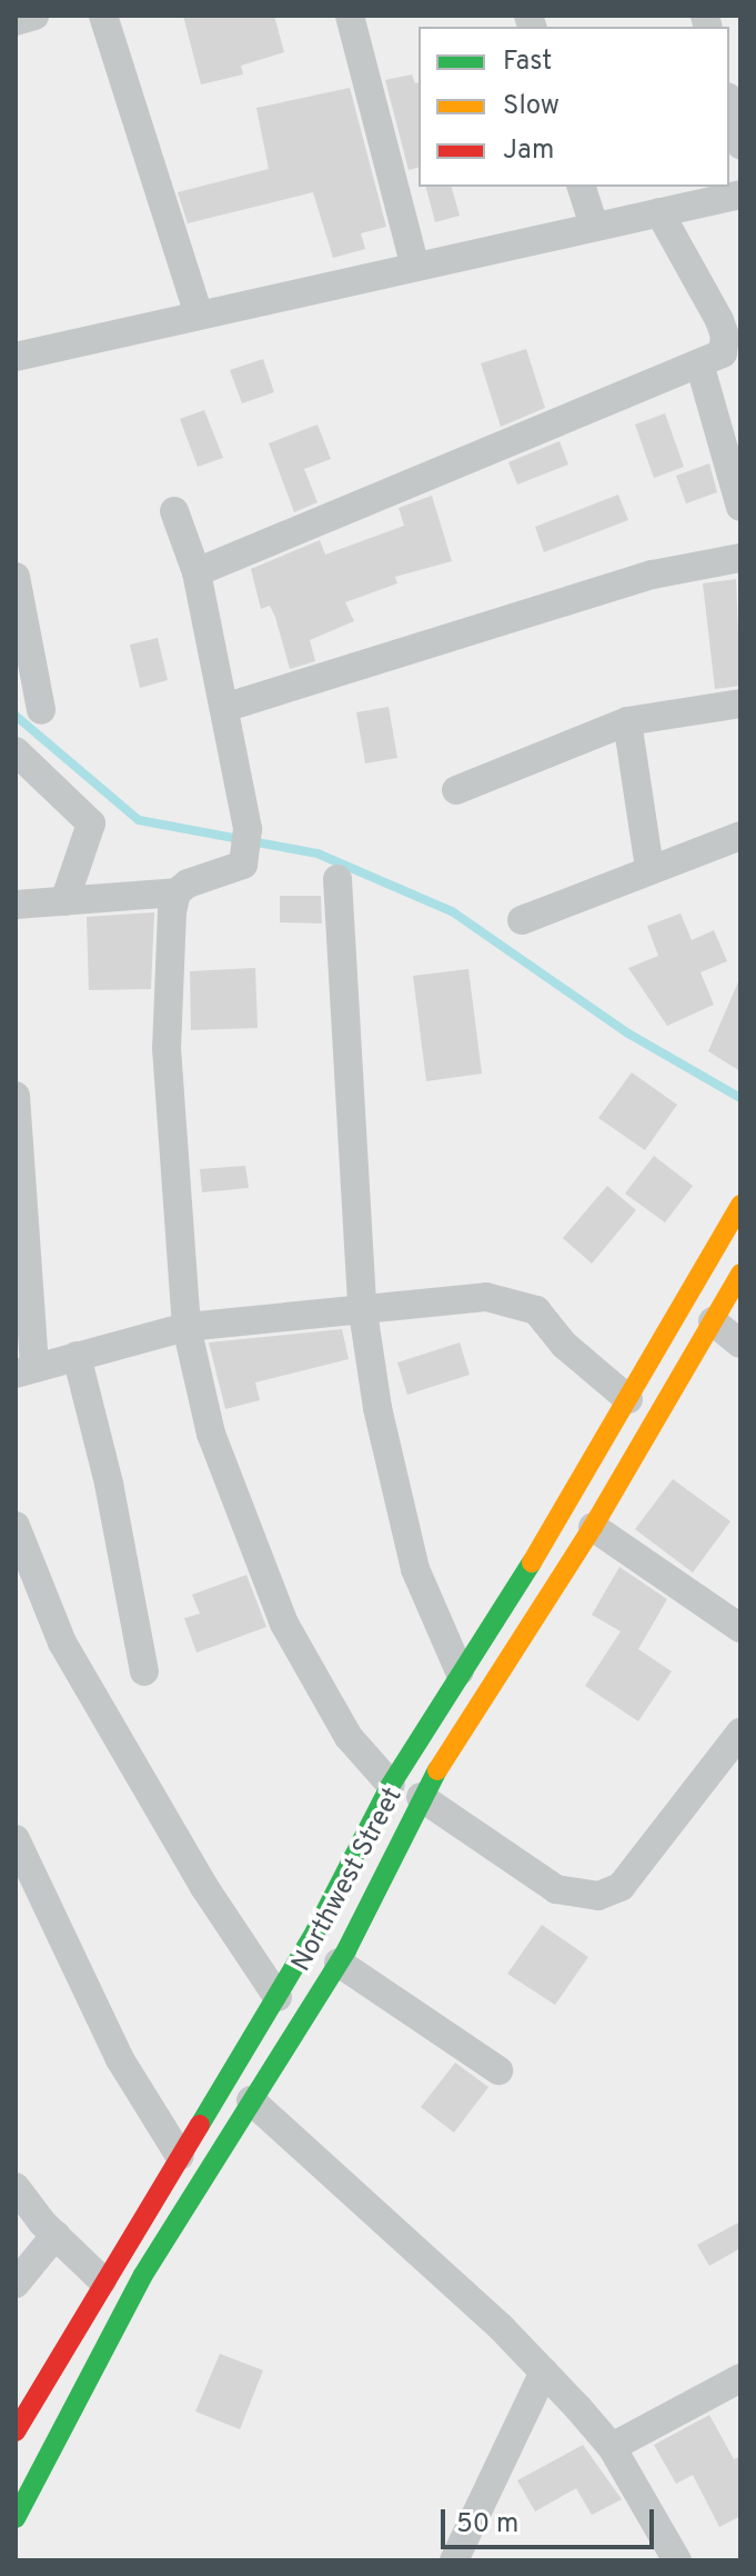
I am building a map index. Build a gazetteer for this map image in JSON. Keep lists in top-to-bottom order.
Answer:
{
  "streets": {
    "main road": ["Northwest Street"]
  },
  "legend": ["Fast", "Slow", "Jam"],
  "scale_bar": "50 m"
}
